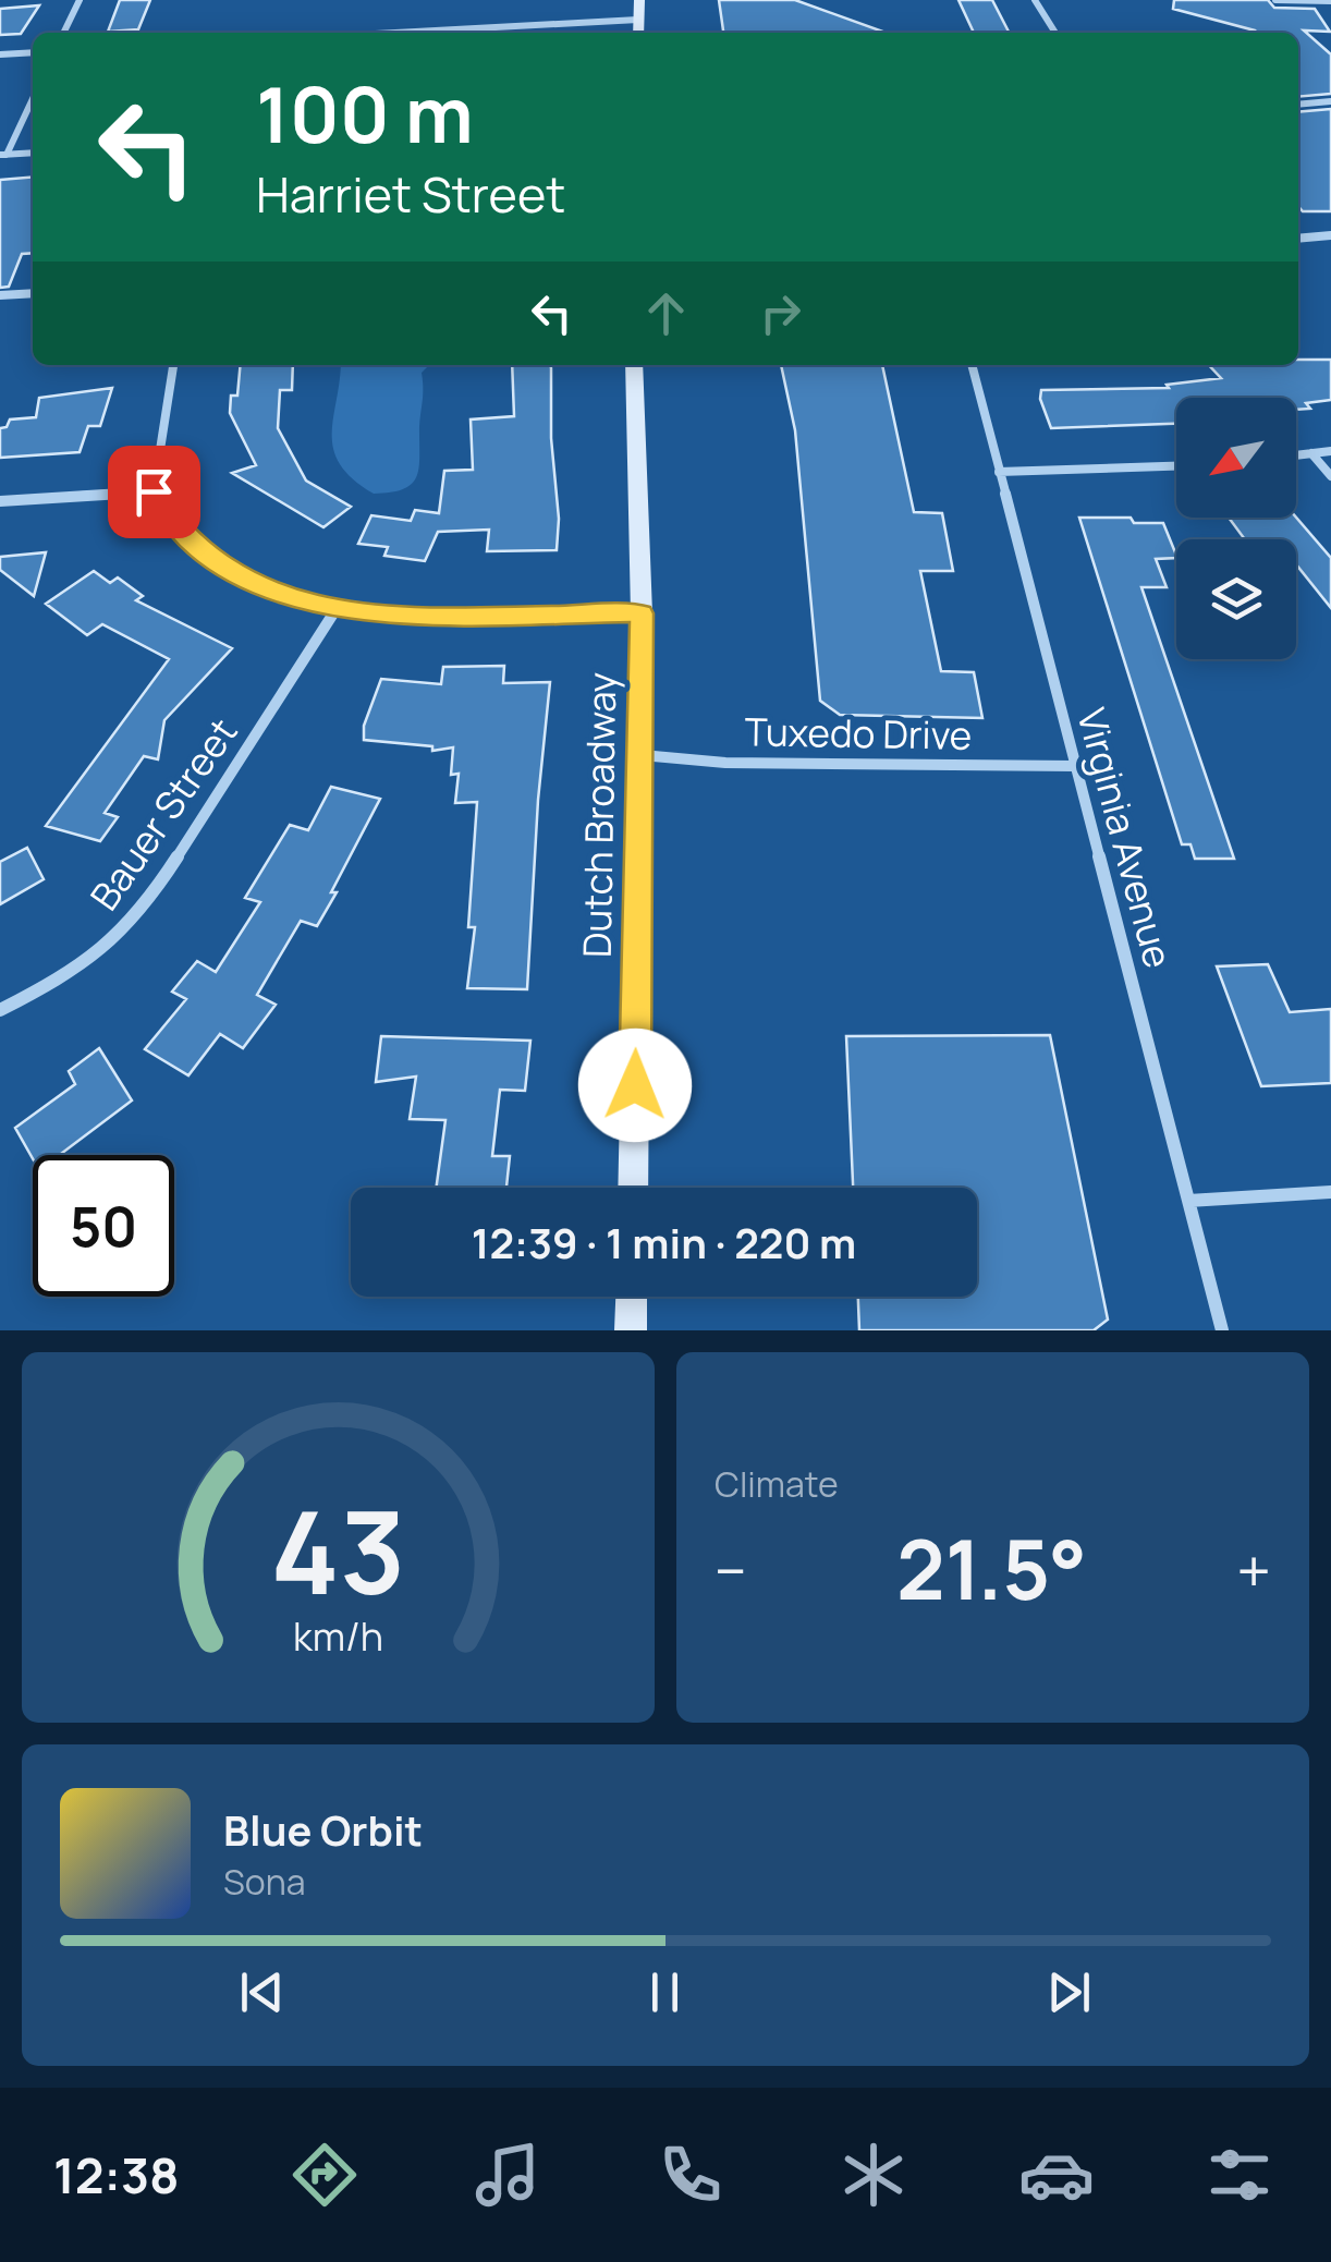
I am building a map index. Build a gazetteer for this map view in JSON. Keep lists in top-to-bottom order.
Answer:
{
  "streets": {
    "main road": ["Dutch Broadway"],
    "street": ["Tuxedo Drive", "Bauer Street", "Virginia Avenue"]
  },
  "crossings": [
    ["Tuxedo Drive", "Dutch Broadway"],
    ["Tuxedo Drive", "Virginia Avenue"]
  ],
  "north": "bottom left",
  "page": {
    "turn": ["100 m", "Harriet Street"],
    "limit": "50",
    "trip": "12:39 · 1 min · 220 m",
    "tile": "Climate",
    "heat": ["−", "21.5°", "+"],
    "song": ["Blue Orbit", "Sona"],
    "tabs": "12:38",
    "gauge": ["43", "km/h"]
  }
}
